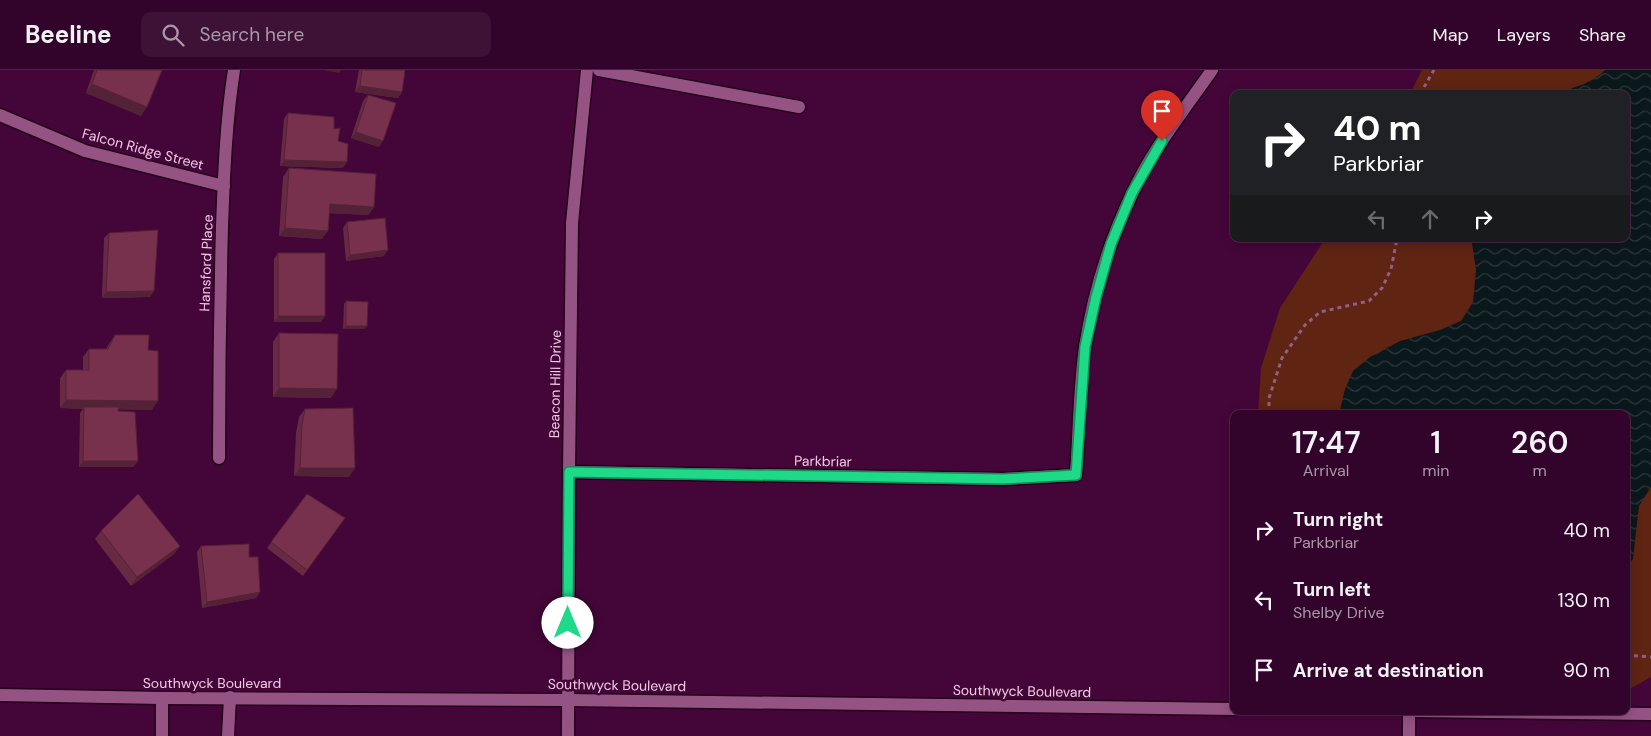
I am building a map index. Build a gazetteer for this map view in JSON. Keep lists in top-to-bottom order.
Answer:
{
  "streets": {
    "street": [
      "Falcon Ridge Street",
      "Hansford Place",
      "Beacon Hill Drive",
      "Parkbriar",
      "Southwyck Boulevard"
    ]
  },
  "crossings": [
    ["Falcon Ridge Street", "Hansford Place"],
    ["Beacon Hill Drive", "Parkbriar"],
    ["Beacon Hill Drive", "Southwyck Boulevard"]
  ],
  "page": {
    "header": "Beeline",
    "search": "Search here",
    "nav": ["Map", "Layers", "Share"],
    "turn": ["40 m", "Parkbriar"],
    "eta": [
      "17:47",
      "Arrival",
      "1",
      "min",
      "260",
      "m"
    ],
    "list": [
      {
        "name": "Turn right",
        "note": "Parkbriar",
        "value": "40 m"
      },
      {
        "name": "Turn left",
        "note": "Shelby Drive",
        "value": "130 m"
      },
      {
        "name": "Arrive at destination",
        "value": "90 m"
      }
    ]
  }
}
